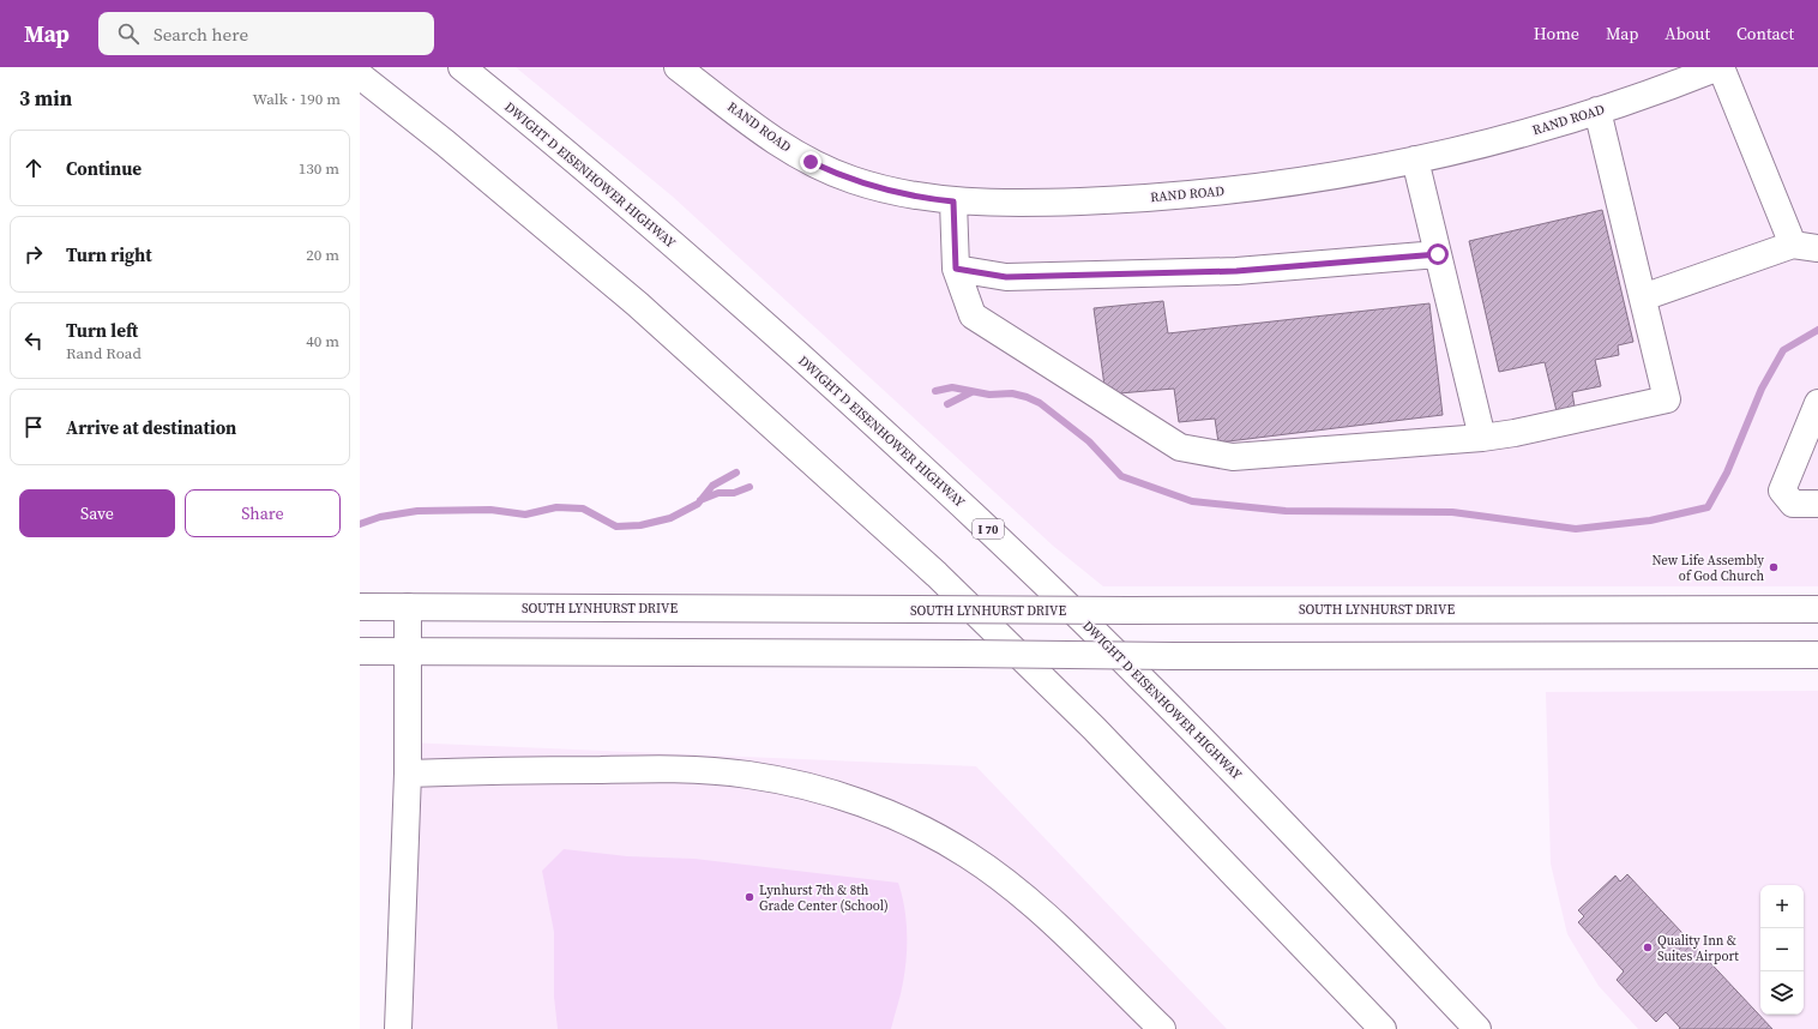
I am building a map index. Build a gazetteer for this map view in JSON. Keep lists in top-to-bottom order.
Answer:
{
  "streets": {
    "main road": [
      "RAND ROAD",
      "DWIGHT D EISENHOWER HIGHWAY",
      "I 70",
      "SOUTH LYNHURST DRIVE"
    ]
  },
  "places": ["New Life Assembly of God Church", "Lynhurst 7th & 8th Grade Center (School)", "Quality Inn & Suites Airport"],
  "page": {
    "header": "Map",
    "search": "Search here",
    "nav": [
      "Home",
      "Map",
      "About",
      "Contact"
    ],
    "heading": ["3 min", "Walk · 190 m"],
    "list": [
      ["Continue", "130 m"],
      ["Turn right", "20 m"],
      ["Turn left", "Rand Road", "40 m"],
      "Arrive at destination"
    ],
    "buttons": ["Save", "Share"],
    "map_buttons": ["+", "−"]
  }
}
